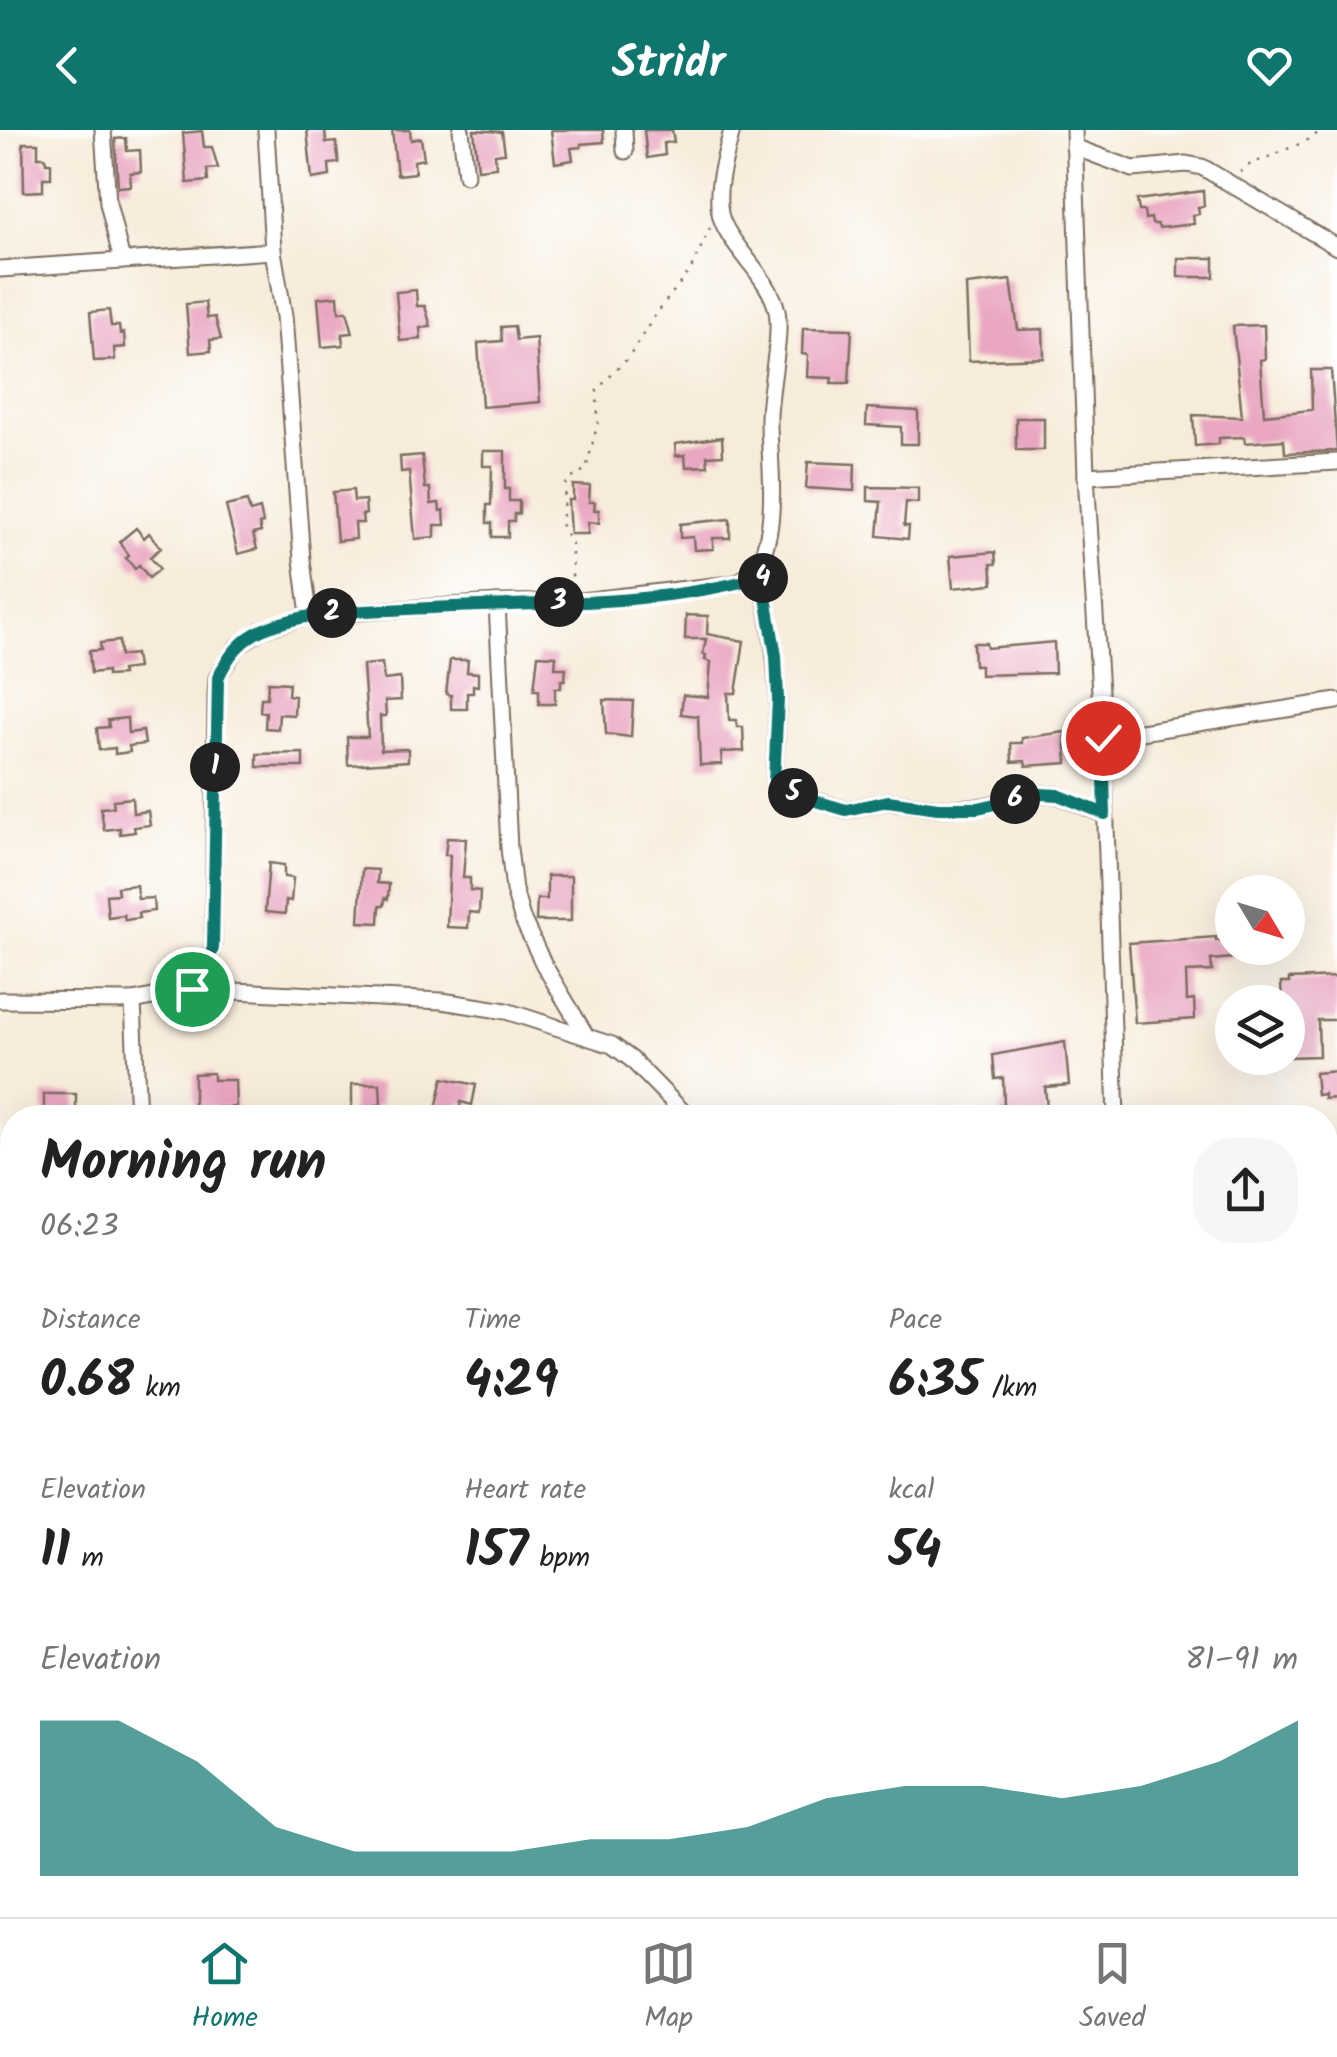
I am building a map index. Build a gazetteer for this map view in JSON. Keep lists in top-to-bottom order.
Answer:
{
  "north": "bottom right",
  "page": {
    "header": "Stridr",
    "pins": [
      "4",
      "3",
      "2",
      "1",
      "5",
      "6"
    ],
    "heading": ["Morning run", "06:23"],
    "stats": [
      ["Distance", "0.68 km"],
      ["Time", "4:29"],
      ["Pace", "6:35 /km"],
      ["Elevation", "11 m"],
      ["Heart rate", "157 bpm"],
      ["kcal", "54"]
    ],
    "chart": ["Elevation", "81–91 m"],
    "tabs": ["Home", "Map", "Saved"]
  }
}
